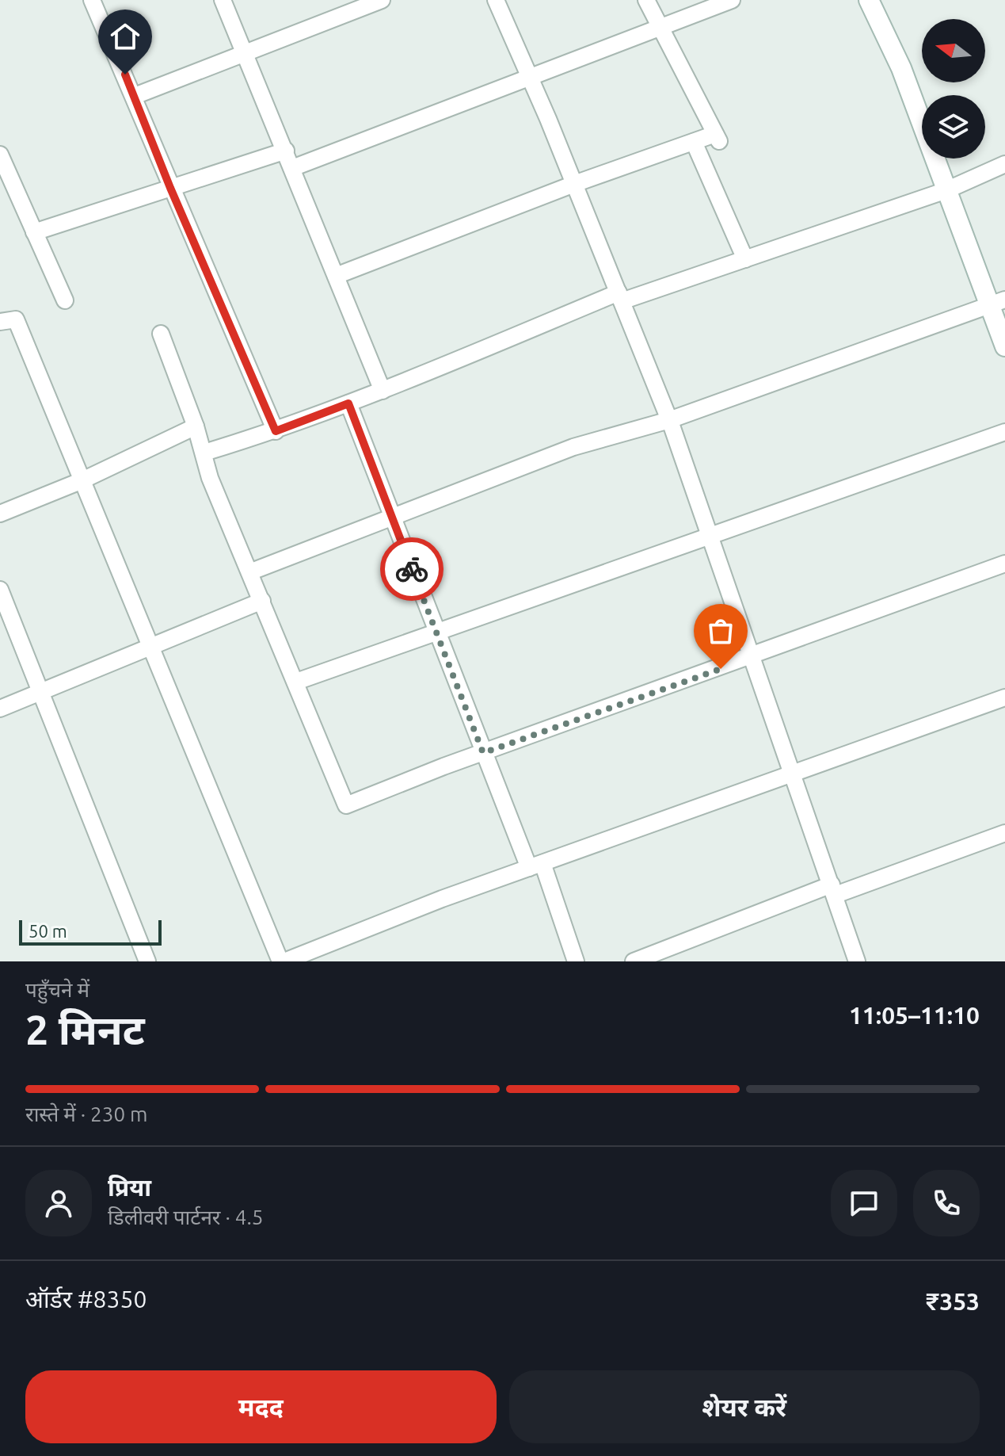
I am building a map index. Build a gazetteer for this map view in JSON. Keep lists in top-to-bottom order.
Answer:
{
  "scale_bar": "50 m",
  "north": "left",
  "page": {
    "scale": "50 m",
    "heading": ["2 मिनट", "पहुँचने में", "11:05–11:10"],
    "panel": [
      "प्रिया",
      "डिलीवरी पार्टनर · 4.5",
      "ऑर्डर #8350",
      "₹353"
    ],
    "bar": "रास्ते में · 230 m",
    "buttons": ["मदद", "शेयर करें"]
  }
}
